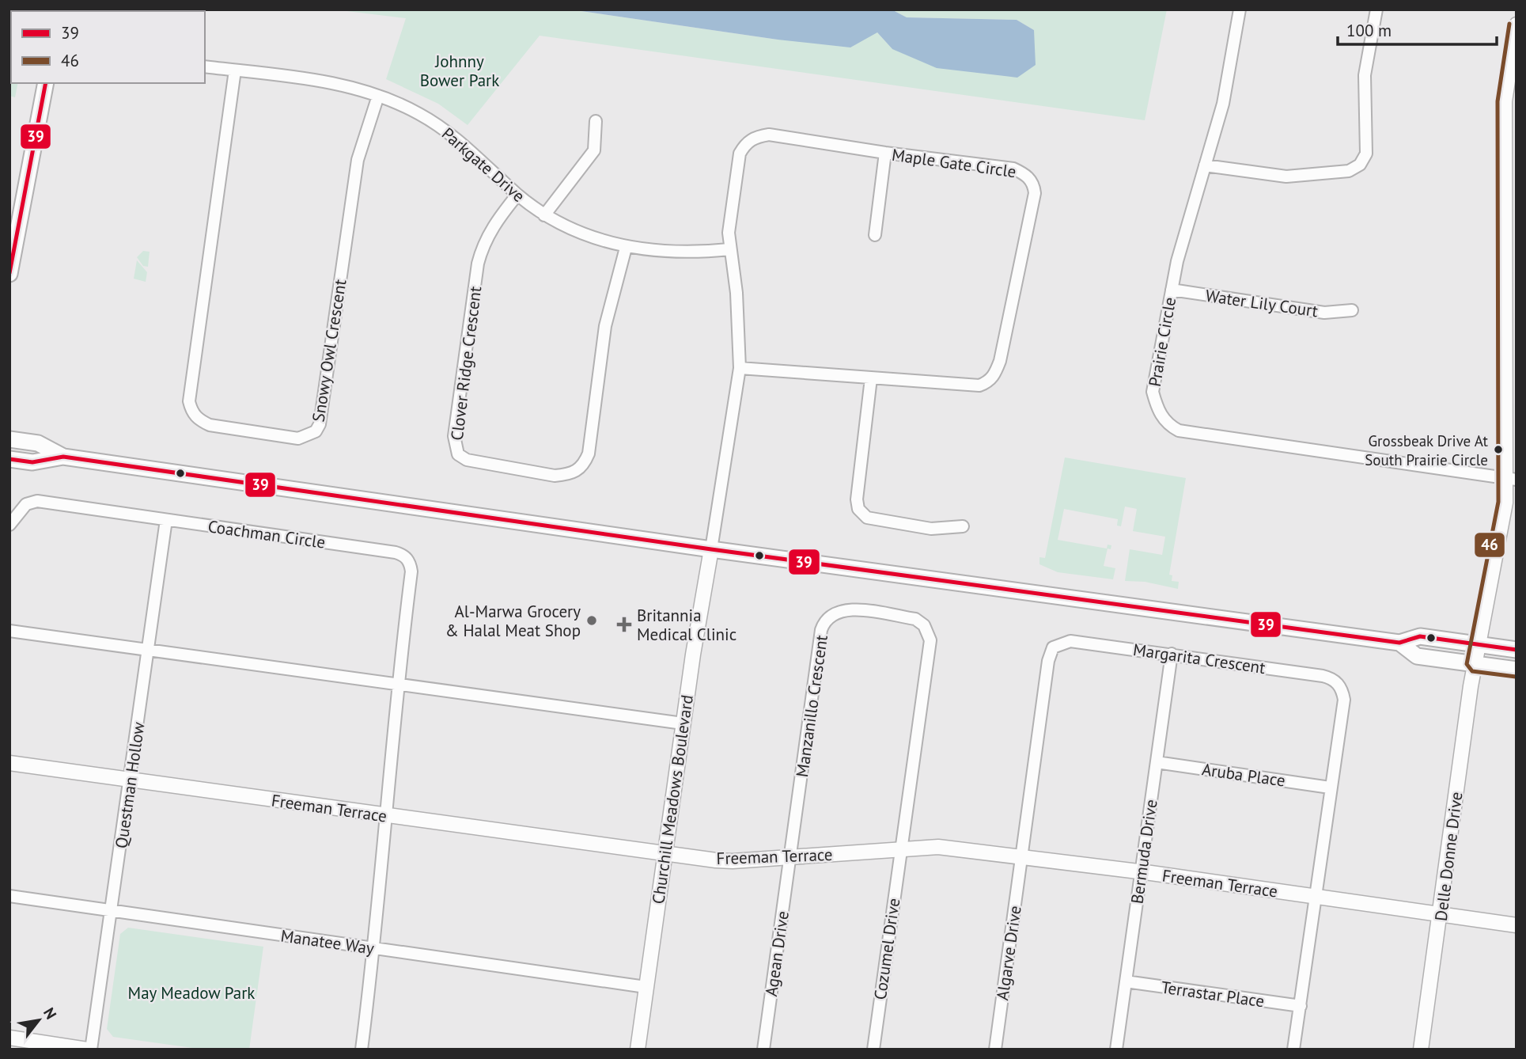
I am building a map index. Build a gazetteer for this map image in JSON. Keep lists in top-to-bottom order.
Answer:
{
  "streets": {
    "street": [
      "Maple Gate Circle",
      "Parkgate Drive",
      "Water Lily Court",
      "Prairie Circle",
      "Snowy Owl Crescent",
      "Clover Ridge Crescent",
      "Coachman Circle",
      "Margarita Crescent",
      "Manzanillo Crescent",
      "Aruba Place",
      "Questman Hollow",
      "Churchill Meadows Boulevard",
      "Freeman Terrace",
      "Bermuda Drive",
      "Delle Donne Drive",
      "Manatee Way",
      "Cozumel Drive",
      "Algarve Drive",
      "Agean Drive",
      "Terrastar Place"
    ]
  },
  "crossings": [
    ["Maple Gate Circle", "Parkgate Drive"],
    ["Maple Gate Circle", "Churchill Meadows Boulevard"],
    ["Parkgate Drive", "Snowy Owl Crescent"],
    ["Parkgate Drive", "Clover Ridge Crescent"],
    ["Water Lily Court", "Prairie Circle"],
    ["Prairie Circle", "Delle Donne Drive"],
    ["Coachman Circle", "Questman Hollow"],
    ["Margarita Crescent", "Aruba Place"],
    ["Margarita Crescent", "Freeman Terrace"],
    ["Margarita Crescent", "Bermuda Drive"],
    ["Margarita Crescent", "Algarve Drive"],
    ["Manzanillo Crescent", "Freeman Terrace"],
    ["Manzanillo Crescent", "Cozumel Drive"],
    ["Manzanillo Crescent", "Agean Drive"],
    ["Aruba Place", "Bermuda Drive"],
    ["Questman Hollow", "Freeman Terrace"],
    ["Questman Hollow", "Manatee Way"],
    ["Churchill Meadows Boulevard", "Freeman Terrace"],
    ["Churchill Meadows Boulevard", "Manatee Way"],
    ["Freeman Terrace", "Bermuda Drive"],
    ["Freeman Terrace", "Delle Donne Drive"],
    ["Freeman Terrace", "Cozumel Drive"],
    ["Freeman Terrace", "Algarve Drive"],
    ["Freeman Terrace", "Agean Drive"],
    ["Bermuda Drive", "Terrastar Place"]
  ],
  "parks": ["Johnny Bower Park", "May Meadow Park"],
  "places": {
    "other": ["Grossbeak Drive At South Prairie Circle", "Al-Marwa Grocery & Halal Meat Shop"],
    "health": ["Britannia Medical Clinic"]
  },
  "lines": ["transit line 46", "transit line 39"],
  "legend": ["39", "46"],
  "scale_bar": "100 m",
  "north": "top right"
}
